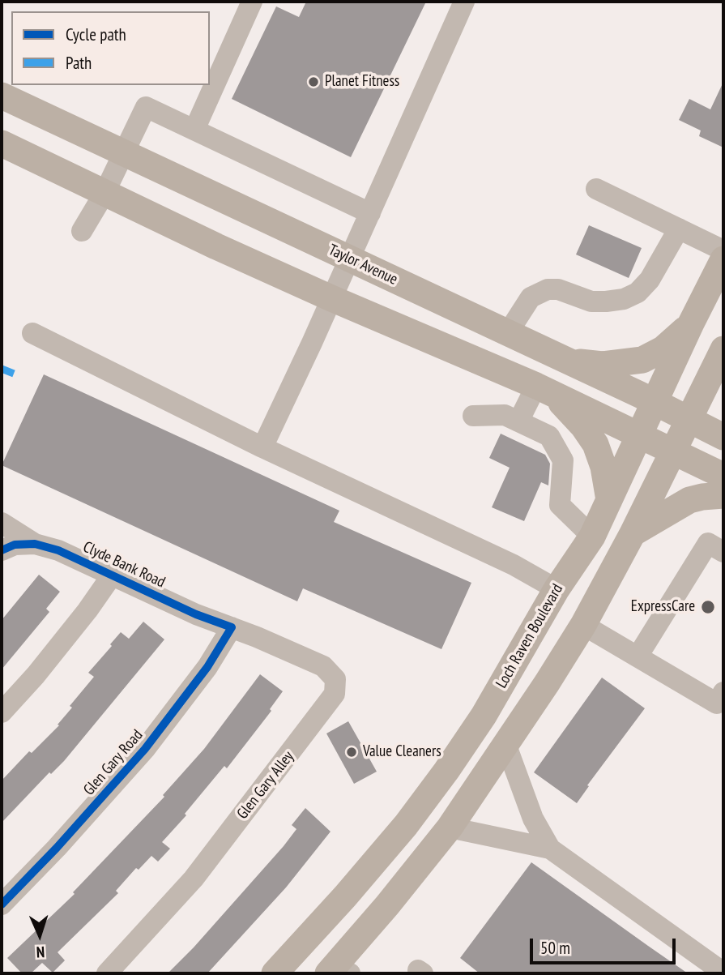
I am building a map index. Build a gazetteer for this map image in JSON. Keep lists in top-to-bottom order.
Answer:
{
  "streets": {
    "main road": ["Taylor Avenue", "Loch Raven Boulevard"],
    "street": ["Clyde Bank Road", "Glen Gary Road", "Glen Gary Alley"]
  },
  "crossings": [
    ["Taylor Avenue", "Loch Raven Boulevard"],
    ["Clyde Bank Road", "Glen Gary Road"],
    ["Clyde Bank Road", "Glen Gary Alley"],
    ["Glen Gary Road", "Glen Gary Alley"]
  ],
  "places": ["Planet Fitness", "ExpressCare", "Value Cleaners"],
  "legend": ["Cycle path", "Path"],
  "scale_bar": "50 m",
  "north": "bottom"
}
